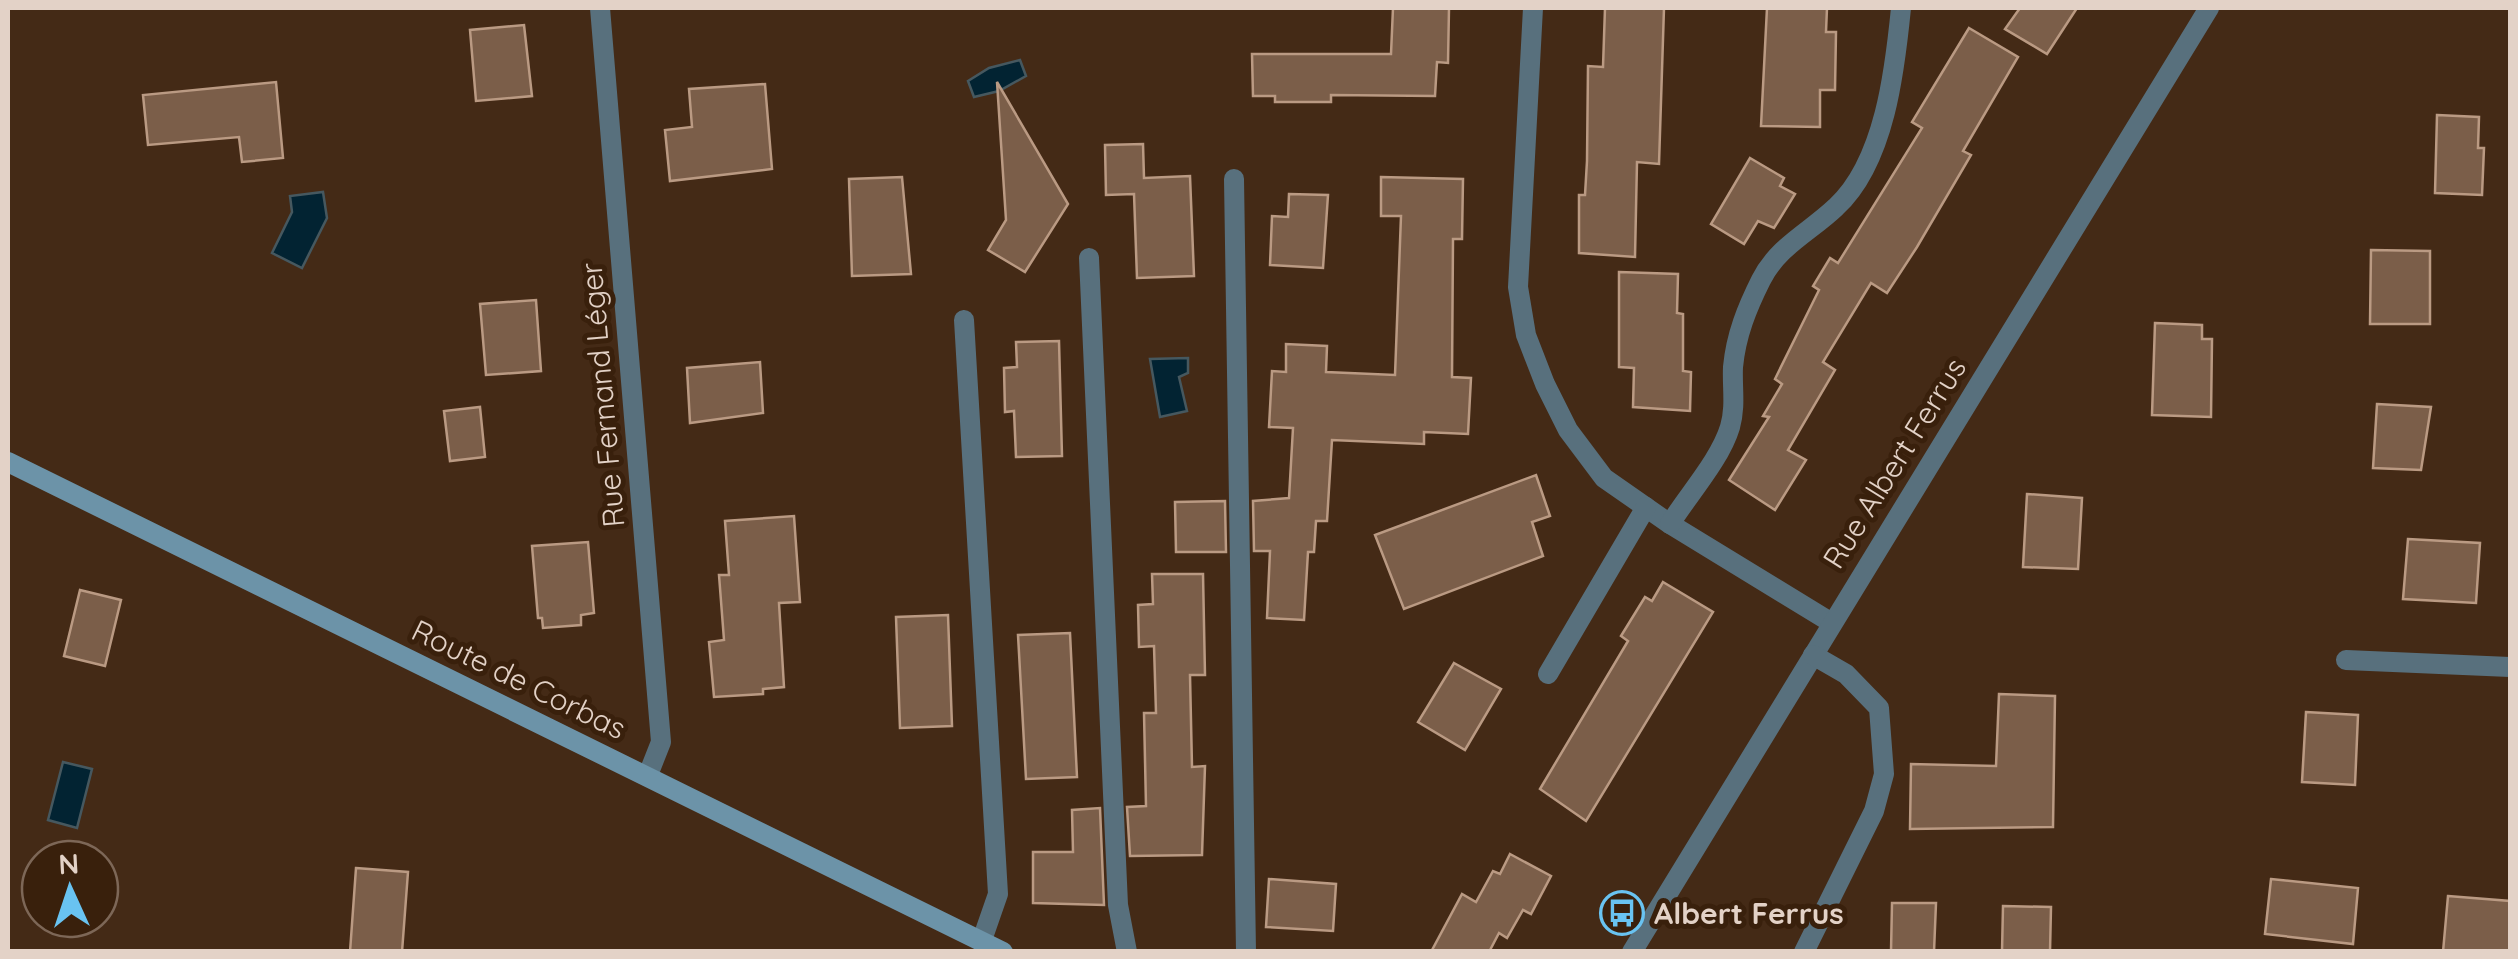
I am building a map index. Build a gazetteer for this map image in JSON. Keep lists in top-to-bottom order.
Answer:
{
  "streets": {
    "street": ["Rue Fernand Léger", "Rue Albert Ferrus", "Route de Corbas"]
  },
  "crossings": [
    ["Rue Fernand Léger", "Route de Corbas"]
  ],
  "places": {
    "bus stop": ["Albert Ferrus"]
  },
  "north": "top"
}
